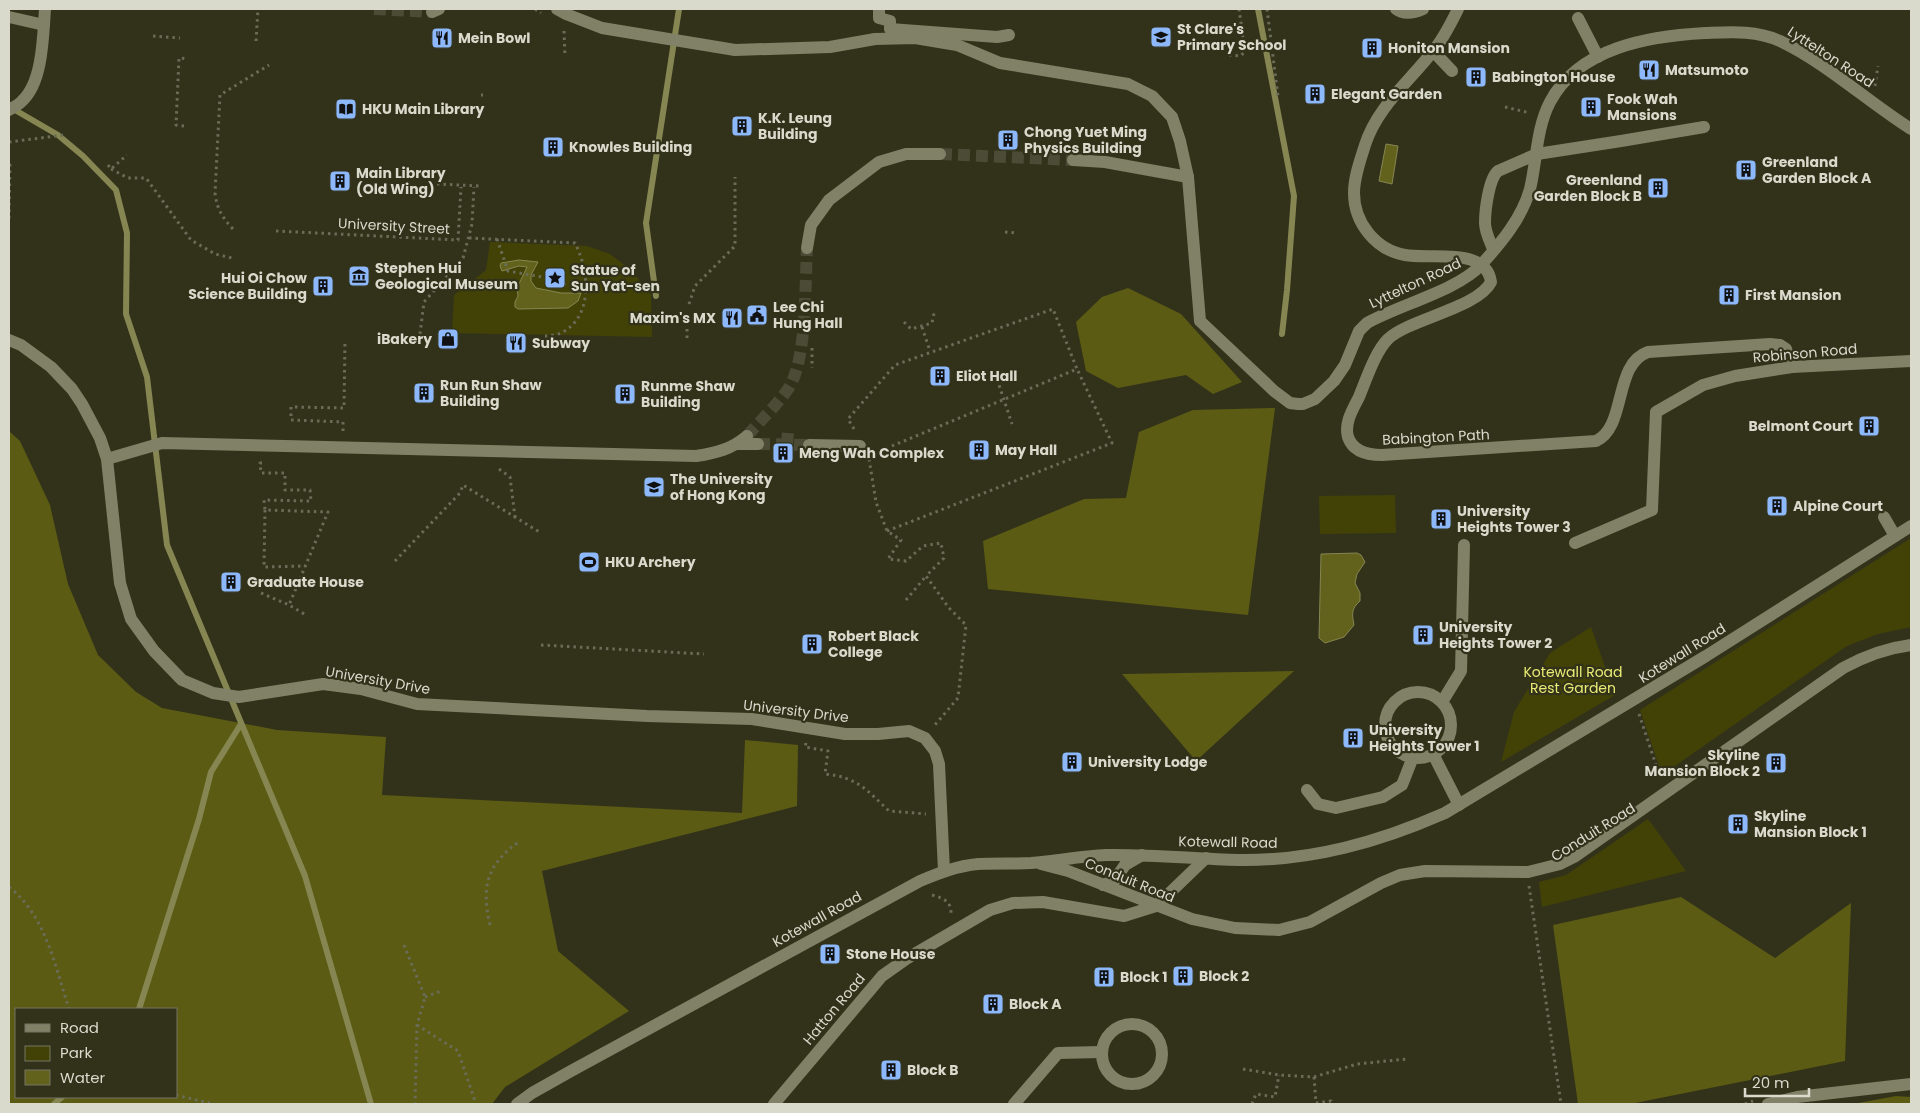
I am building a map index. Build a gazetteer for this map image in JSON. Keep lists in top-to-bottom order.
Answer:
{
  "streets": {
    "street": [
      "Lyttelton Road",
      "Robinson Road",
      "Babington Path",
      "Kotewall Road",
      "University Drive",
      "Conduit Road",
      "Hatton Road"
    ],
    "path": ["University Street"]
  },
  "crossings": [
    ["Lyttelton Road", "Babington Path"],
    ["Robinson Road", "Babington Path"],
    ["Kotewall Road", "Conduit Road"],
    ["Conduit Road", "Hatton Road"]
  ],
  "parks": ["Kotewall Road Rest Garden"],
  "places": {
    "school or university": ["St Clare's Primary School", "The University of Hong Kong"],
    "restaurant": [
      "Mein Bowl",
      "Matsumoto",
      "Maxim's MX",
      "Subway"
    ],
    "building": [
      "Honiton Mansion",
      "Babington House",
      "Elegant Garden",
      "Fook Wah Mansions",
      "K.K. Leung Building",
      "Chong Yuet Ming Physics Building",
      "Knowles Building",
      "Greenland Garden Block A",
      "Main Library (Old Wing)",
      "Greenland Garden Block B",
      "Hui Oi Chow Science Building",
      "First Mansion",
      "Eliot Hall",
      "Run Run Shaw Building",
      "Runme Shaw Building",
      "Belmont Court",
      "May Hall",
      "Meng Wah Complex",
      "Alpine Court",
      "University Heights Tower 3",
      "Graduate House",
      "University Heights Tower 2",
      "Robert Black College",
      "University Heights Tower 1",
      "University Lodge",
      "Skyline Mansion Block 2",
      "Skyline Mansion Block 1",
      "Stone House",
      "Block 2",
      "Block 1",
      "Block A",
      "Block B"
    ],
    "library": ["HKU Main Library"],
    "museum": ["Stephen Hui Geological Museum"],
    "place": ["Statue of Sun Yat-sen"],
    "public building": ["Lee Chi Hung Hall"],
    "shop": ["iBakery"],
    "sports": ["HKU Archery"]
  },
  "legend": ["Road", "Park", "Water"],
  "scale_bar": "20 m"
}
